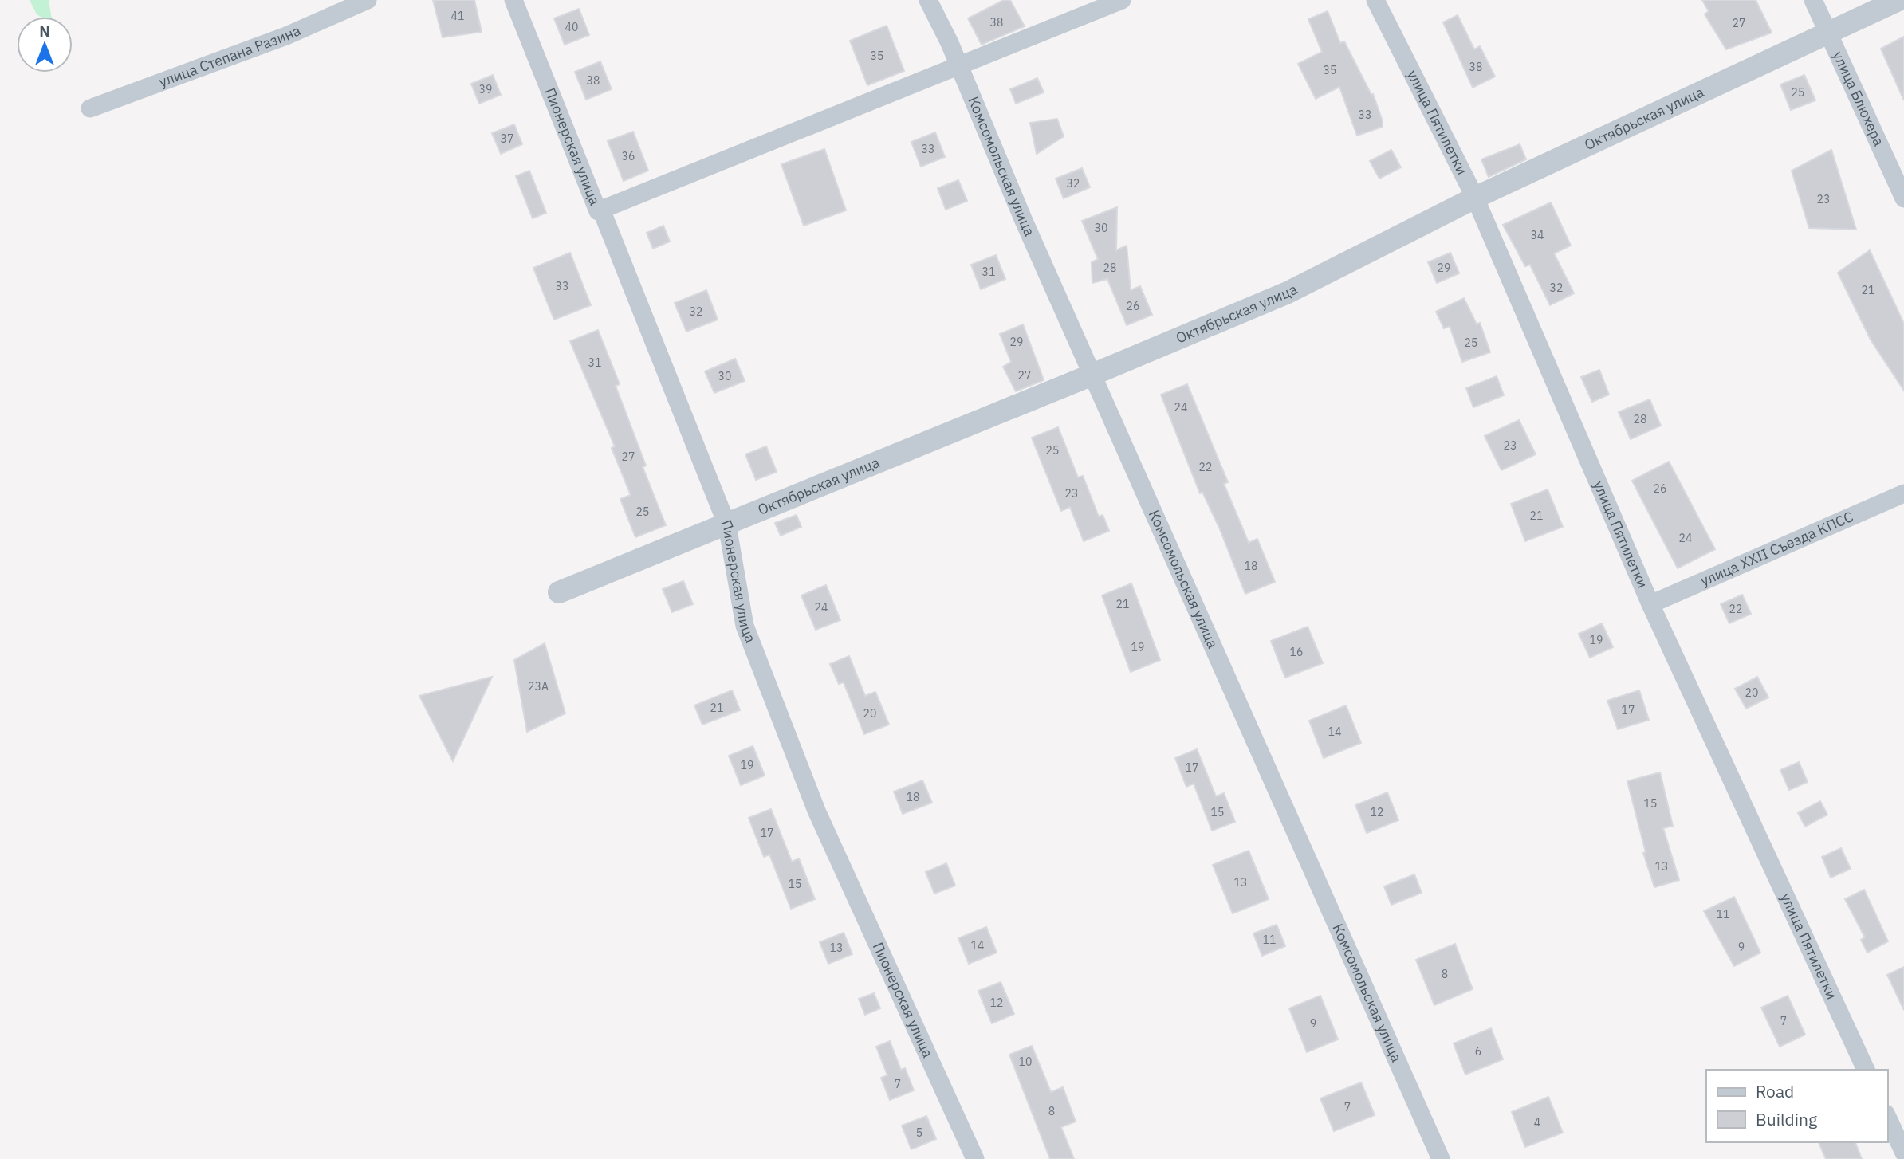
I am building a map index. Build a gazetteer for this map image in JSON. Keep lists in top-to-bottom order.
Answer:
{
  "streets": {
    "street": [
      "улица Степана Разина",
      "улица Блюхера",
      "Октябрьская улица",
      "улица Пятилетки",
      "Пионерская улица",
      "Комсомольская улица",
      "улица XXII Съезда КПСС"
    ]
  },
  "crossings": [
    ["улица Блюхера", "Октябрьская улица"],
    ["Октябрьская улица", "улица Пятилетки"],
    ["Октябрьская улица", "Пионерская улица"],
    ["Октябрьская улица", "Комсомольская улица"],
    ["улица Пятилетки", "улица XXII Съезда КПСС"]
  ],
  "house_numbers": [
    "41",
    "38",
    "27",
    "40",
    "35",
    "38",
    "35",
    "38",
    "39",
    "25",
    "33",
    "37",
    "33",
    "36",
    "32",
    "23",
    "30",
    "34",
    "28",
    "29",
    "31",
    "33",
    "32",
    "21",
    "26",
    "32",
    "29",
    "25",
    "31",
    "27",
    "30",
    "24",
    "28",
    "23",
    "25",
    "27",
    "22",
    "26",
    "23",
    "25",
    "21",
    "24",
    "18",
    "21",
    "24",
    "22",
    "19",
    "19",
    "16",
    "23А",
    "20",
    "21",
    "17",
    "20",
    "14",
    "19",
    "17",
    "18",
    "15",
    "15",
    "12",
    "17",
    "13",
    "13",
    "15",
    "11",
    "11",
    "14",
    "9",
    "13",
    "8",
    "12",
    "7",
    "9",
    "6",
    "10",
    "7",
    "7",
    "8",
    "4",
    "5"
  ],
  "legend": ["Road", "Building"],
  "north": "top"
}
